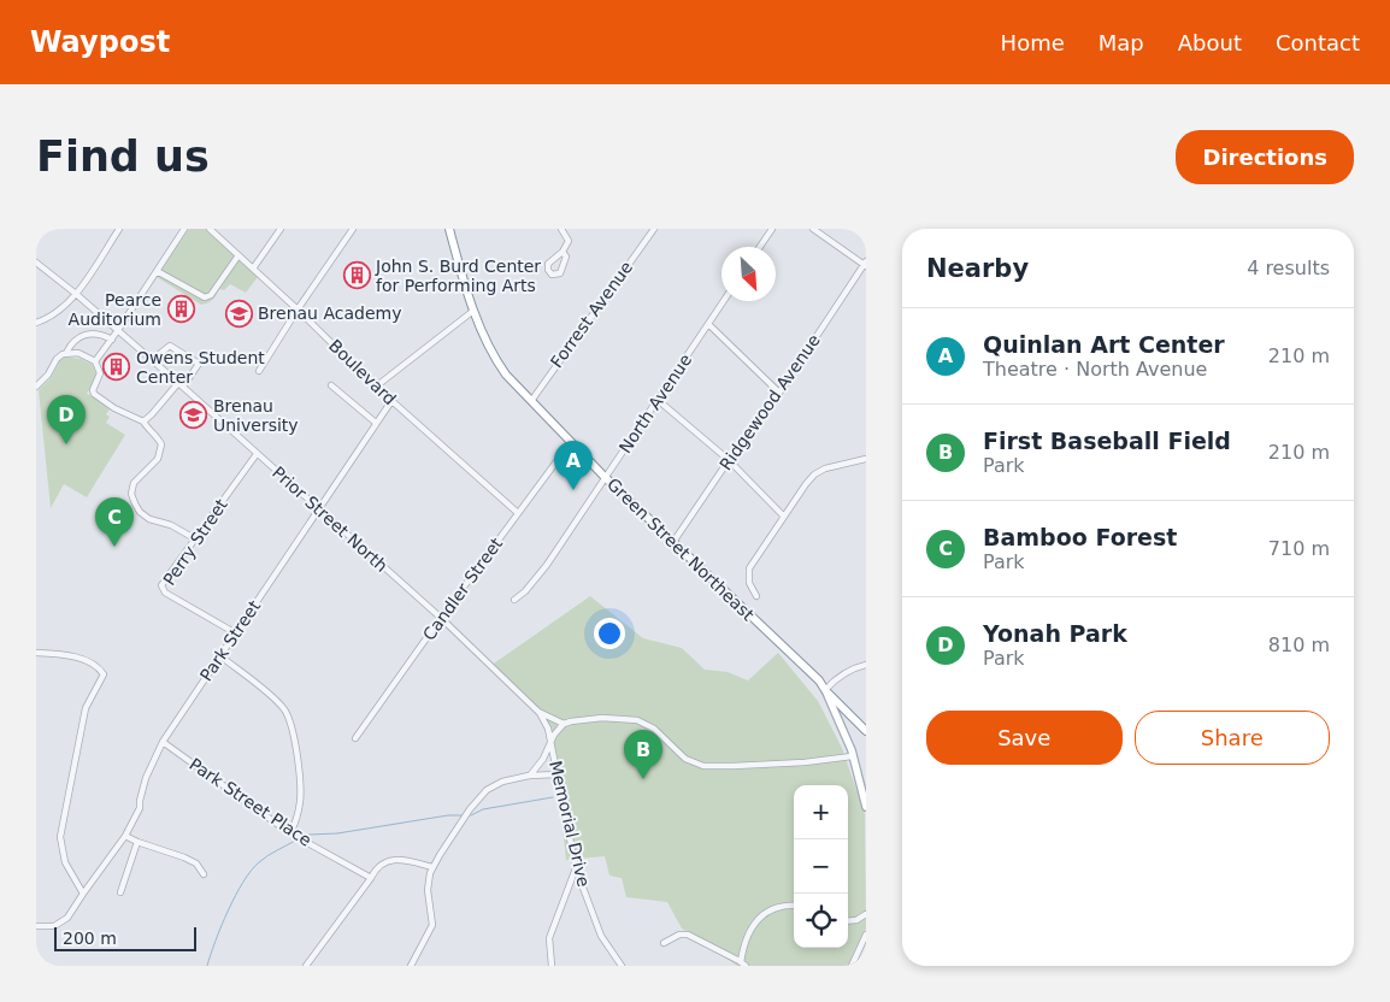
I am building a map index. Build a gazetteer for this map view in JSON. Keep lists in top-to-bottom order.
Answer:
{
  "streets": {
    "highway": ["Green Street Northeast"],
    "street": [
      "Forrest Avenue",
      "Boulevard",
      "Ridgewood Avenue",
      "North Avenue",
      "Prior Street North",
      "Perry Street",
      "Candler Street",
      "Park Street",
      "Park Street Place",
      "Memorial Drive"
    ]
  },
  "crossings": [
    ["Forrest Avenue", "Green Street Northeast"],
    ["Boulevard", "Candler Street"],
    ["Boulevard", "Park Street"],
    ["Ridgewood Avenue", "Green Street Northeast"],
    ["North Avenue", "Green Street Northeast"],
    ["Prior Street North", "Perry Street"],
    ["Prior Street North", "Candler Street"],
    ["Prior Street North", "Park Street"],
    ["Prior Street North", "Memorial Drive"],
    ["Perry Street", "Park Street"],
    ["Green Street Northeast", "Candler Street"],
    ["Park Street", "Park Street Place"]
  ],
  "places": {
    "building": ["John S. Burd Center for Performing Arts", "Pearce Auditorium", "Owens Student Center"],
    "school or university": ["Brenau Academy", "Brenau University"]
  },
  "scale_bar": "200 m",
  "north": "bottom right",
  "page": {
    "header": "Waypost",
    "nav": [
      "Home",
      "Map",
      "About",
      "Contact"
    ],
    "buttons": [
      "Directions",
      ["Save", "Share"]
    ],
    "title": "Find us",
    "heading": ["Nearby", "4 results"],
    "list": [
      {
        "mark": "A",
        "name": "Quinlan Art Center",
        "note": "Theatre · North Avenue",
        "value": "210 m"
      },
      {
        "mark": "B",
        "name": "First Baseball Field",
        "note": "Park",
        "value": "210 m"
      },
      {
        "mark": "C",
        "name": "Bamboo Forest",
        "note": "Park",
        "value": "710 m"
      },
      {
        "mark": "D",
        "name": "Yonah Park",
        "note": "Park",
        "value": "810 m"
      }
    ],
    "pins": [
      "D",
      "A",
      "C",
      "B"
    ],
    "map_buttons": ["+", "−"],
    "scale": "200 m"
  }
}
